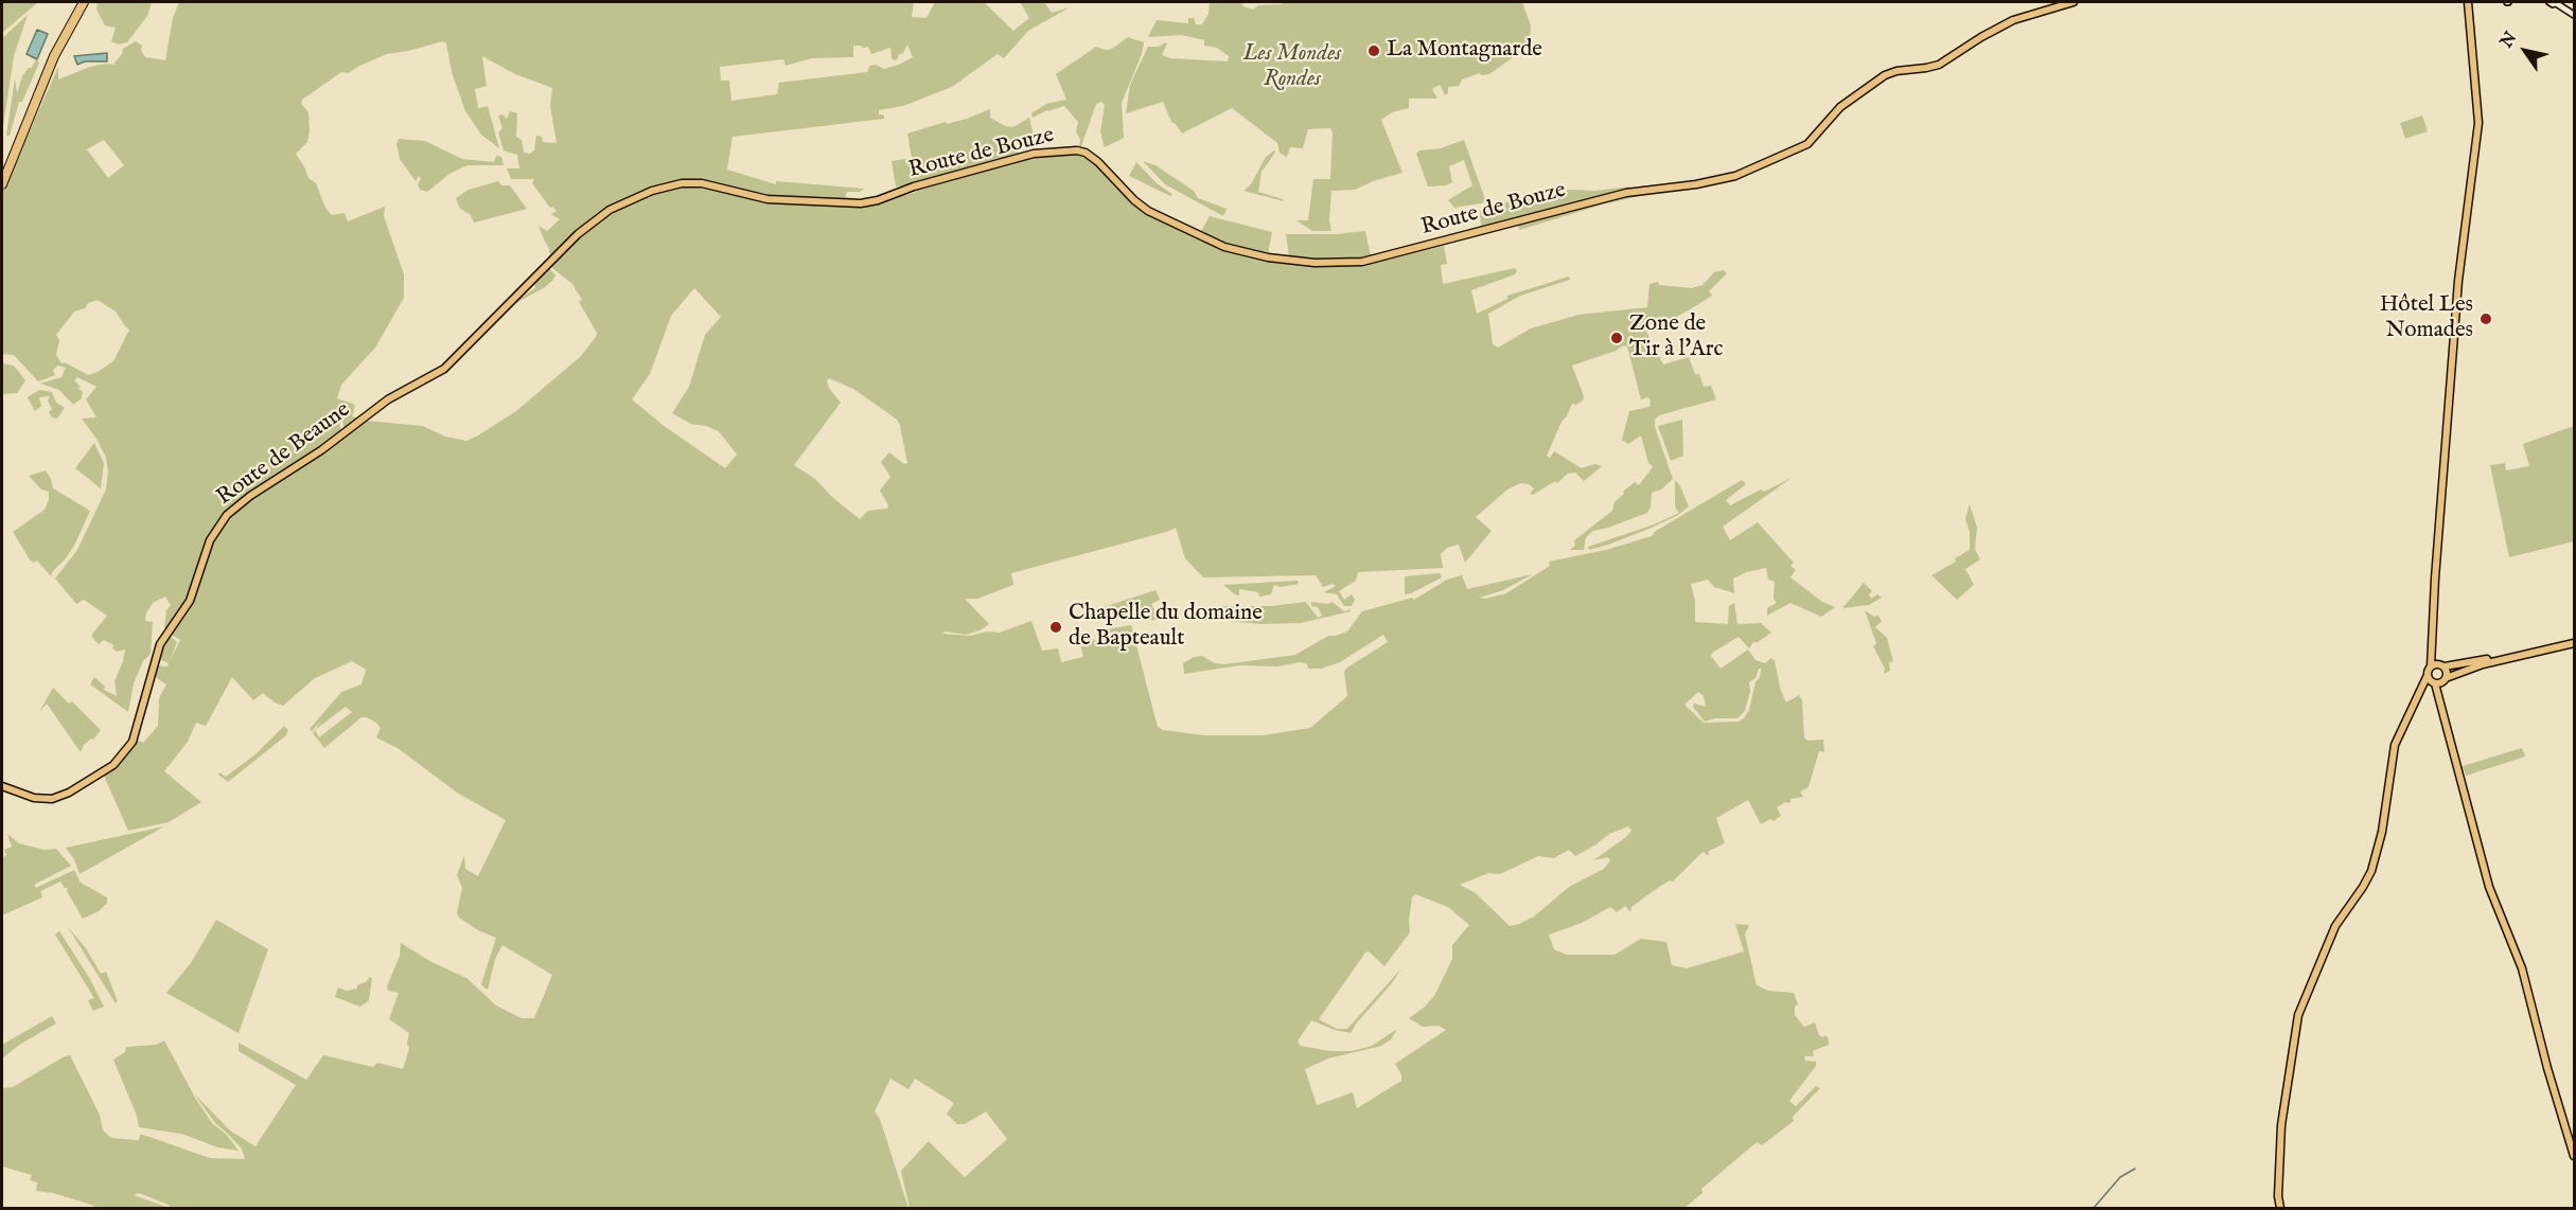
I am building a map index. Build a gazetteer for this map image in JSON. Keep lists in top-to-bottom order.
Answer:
{
  "streets": {
    "main road": ["Route de Bouze", "Route de Beaune"]
  },
  "crossings": [
    ["Route de Bouze", "Route de Beaune"]
  ],
  "parks": ["Les Mondes Rondes"],
  "places": [
    "La Montagnarde",
    "Hôtel Les Nomades",
    "Zone de Tir à l'Arc",
    "Chapelle du domaine de Bapteault"
  ],
  "north": "top left"
}
